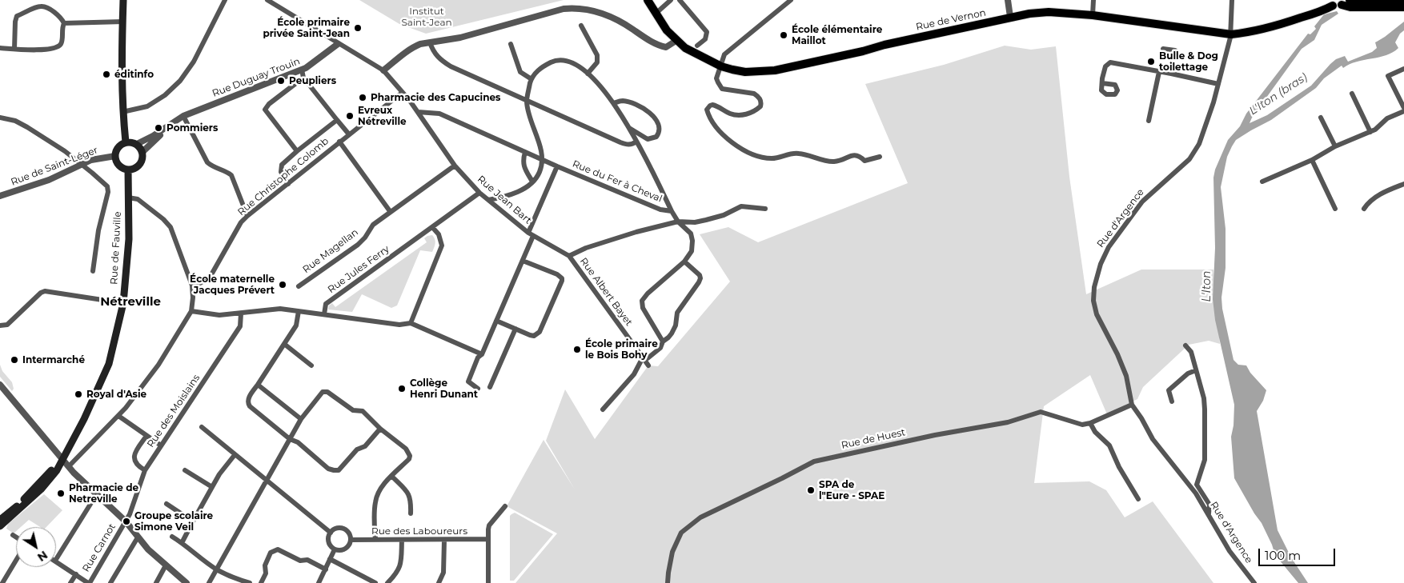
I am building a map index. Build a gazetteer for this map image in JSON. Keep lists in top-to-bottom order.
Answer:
{
  "streets": {
    "main road": ["Rue de Vernon", "Rue de Fauville"],
    "street": [
      "Rue Duguay Trouin",
      "Rue de Saint-Léger",
      "Rue Christophe Colomb",
      "Rue du Fer à Cheval",
      "Rue Jean Bart",
      "Rue d'Argence",
      "Rue Magellan",
      "Rue Jules Ferry",
      "Rue Albert Bayet",
      "Rue des Moislains",
      "Rue de Huest",
      "Rue des Laboureurs",
      "Rue Carnot"
    ]
  },
  "crossings": [
    ["Rue de Vernon", "Rue d'Argence"],
    ["Rue Duguay Trouin", "Rue de Saint-Léger"],
    ["Rue Duguay Trouin", "Rue Jean Bart"],
    ["Rue Duguay Trouin", "Rue de Fauville"],
    ["Rue de Saint-Léger", "Rue de Fauville"],
    ["Rue Christophe Colomb", "Rue Jean Bart"],
    ["Rue du Fer à Cheval", "Rue Jean Bart"],
    ["Rue Jean Bart", "Rue Magellan"],
    ["Rue Jean Bart", "Rue Jules Ferry"],
    ["Rue Jean Bart", "Rue Albert Bayet"],
    ["Rue d'Argence", "Rue de Huest"],
    ["Rue des Moislains", "Rue Carnot"]
  ],
  "districts": ["Nétreville"],
  "water": ["L'Iton (bras)", "L'Iton"],
  "parks": ["Institut Saint-Jean"],
  "places": [
    "École primaire privée Saint-Jean",
    "École élémentaire Maillot",
    "Bulle & Dog toilettage",
    "éditinfo",
    "Peupliers",
    "Pharmacie des Capucines",
    "Evreux Nétreville",
    "Pommiers",
    "École maternelle Jacques Prévert",
    "École primaire le Bois Bohy",
    "Intermarché",
    "Collège Henri Dunant",
    "Royal d'Asie",
    "SPA de l\"Eure - SPAE",
    "Pharmacie de Netreville",
    "Groupe scolaire Simone Veil"
  ],
  "scale_bar": "100 m",
  "north": "bottom right"
}
